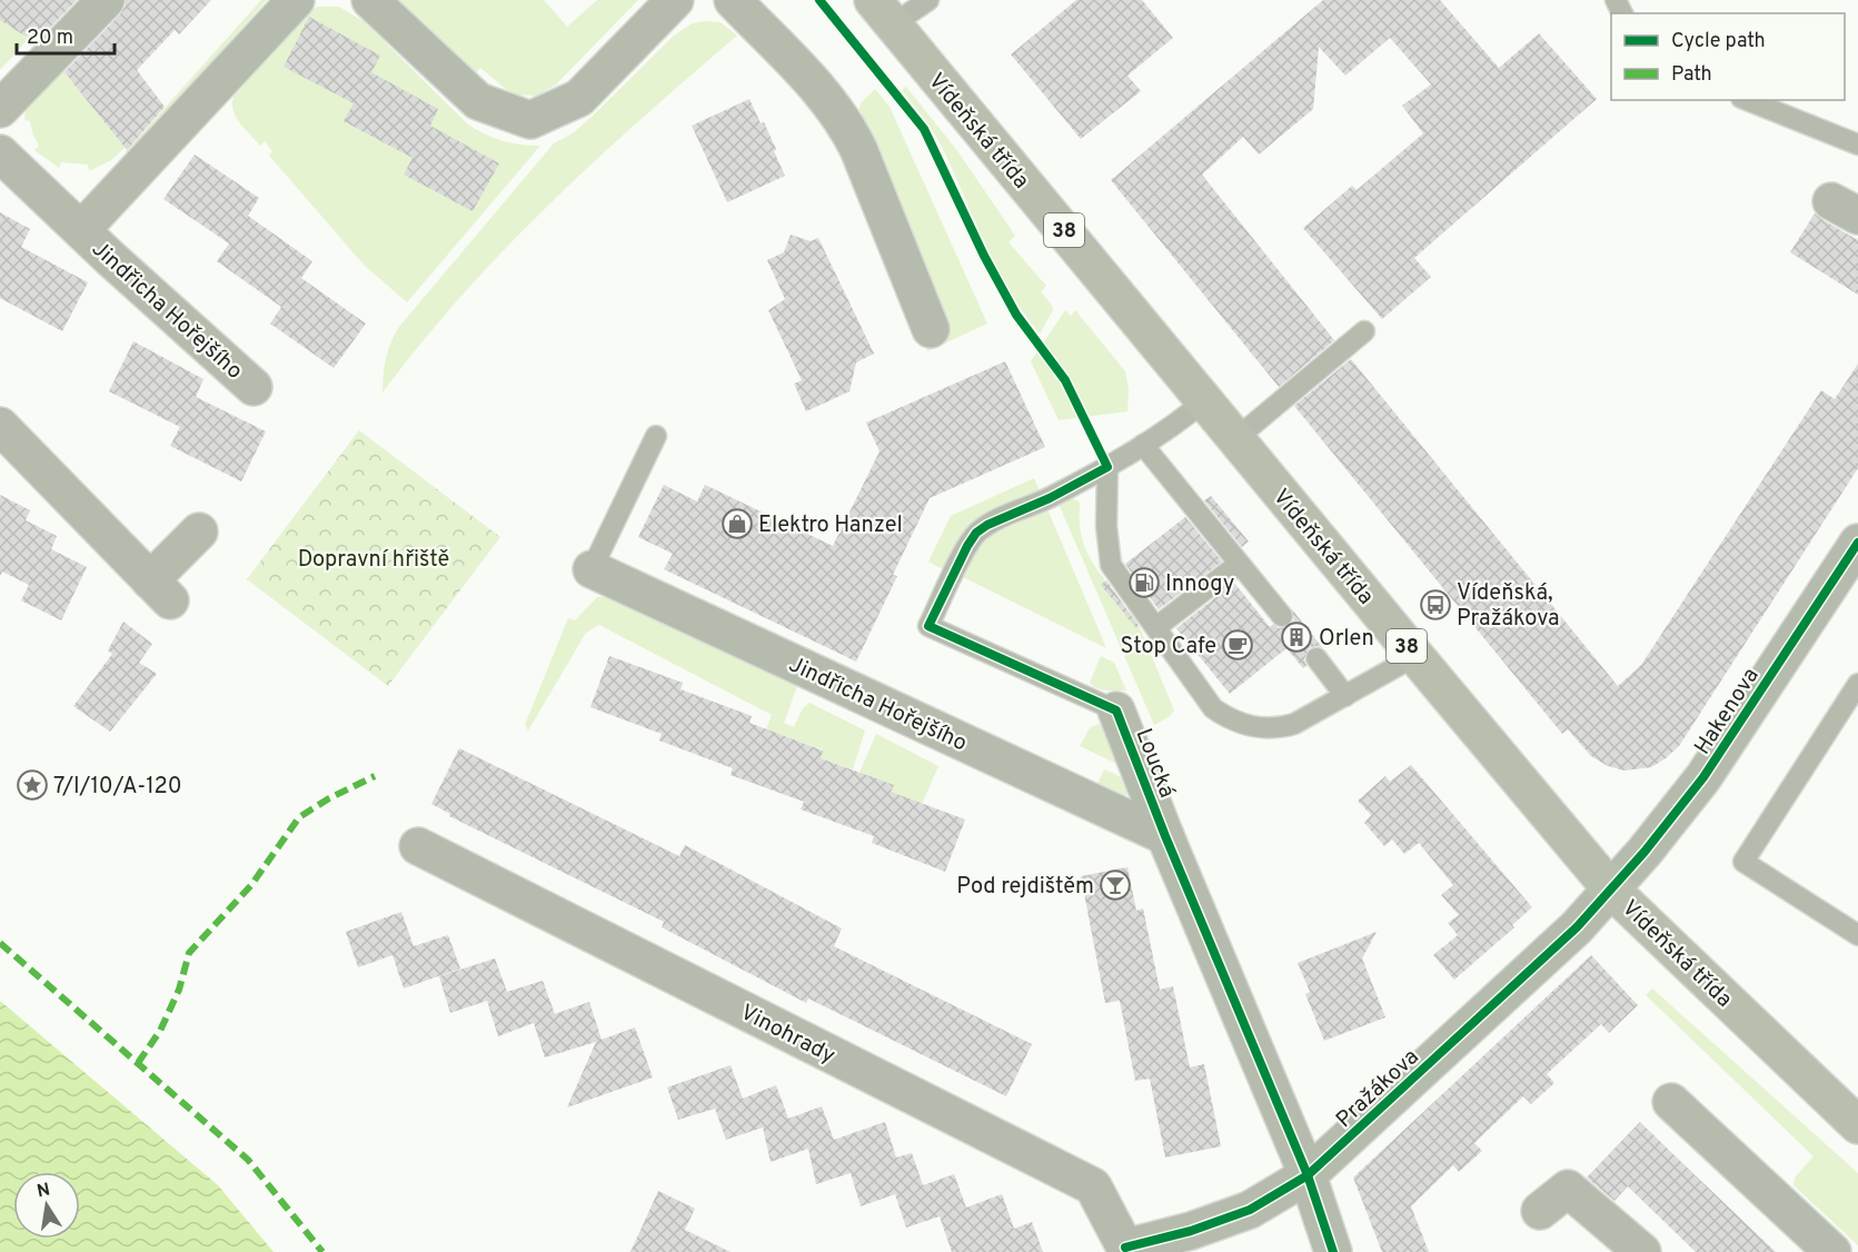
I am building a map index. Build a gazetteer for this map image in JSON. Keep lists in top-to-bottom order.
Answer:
{
  "streets": {
    "main road": ["Vídeňská třída", "38"],
    "street": [
      "Jindřicha Hořejšího",
      "Hakenova",
      "Loucká",
      "Vinohrady",
      "Pražákova"
    ]
  },
  "crossings": [
    ["Vídeňská třída", "Hakenova"],
    ["Vídeňská třída", "Loucká"],
    ["Vídeňská třída", "Pražákova"],
    ["Jindřicha Hořejšího", "Loucká"],
    ["Hakenova", "Pražákova"],
    ["Loucká", "Pražákova"],
    ["Vinohrady", "Pražákova"]
  ],
  "parks": ["Dopravní hřiště"],
  "places": {
    "shop": ["Elektro Hanzel"],
    "fuel station": ["Innogy"],
    "bus stop": ["Vídeňská, Pražákova"],
    "building": ["Orlen"],
    "cafe": ["Stop Cafe"],
    "place": ["7/I/10/A-120"],
    "bar": ["Pod rejdištěm"]
  },
  "legend": ["Cycle path", "Path"],
  "scale_bar": "20 m",
  "north": "top"
}
